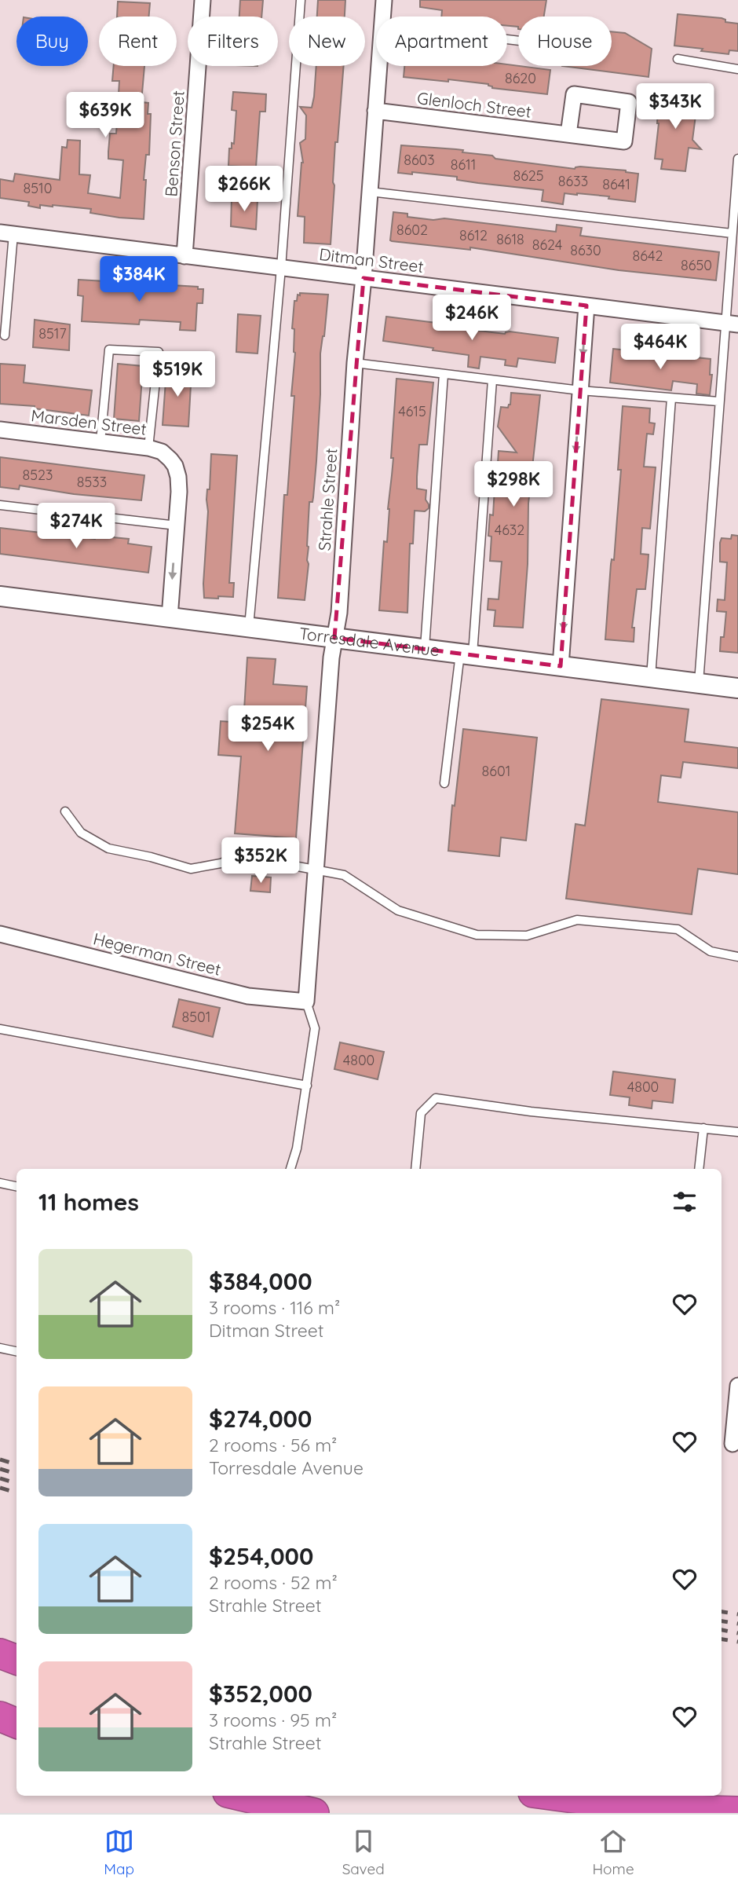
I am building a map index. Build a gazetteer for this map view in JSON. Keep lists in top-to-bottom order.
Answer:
{
  "streets": {
    "street": [
      "Glenloch Street",
      "Benson Street",
      "Ditman Street",
      "Marsden Street",
      "Strahle Street",
      "Torresdale Avenue",
      "Hegerman Street"
    ]
  },
  "crossings": [
    ["Glenloch Street", "Strahle Street"],
    ["Benson Street", "Ditman Street"],
    ["Ditman Street", "Strahle Street"],
    ["Strahle Street", "Torresdale Avenue"],
    ["Strahle Street", "Hegerman Street"]
  ],
  "house_numbers": [
    "8620",
    "8603",
    "8611",
    "8625",
    "8633",
    "8641",
    "8510",
    "8602",
    "8612",
    "8618",
    "8624",
    "8630",
    "8642",
    "8650",
    "8517",
    "4615",
    "8523",
    "8533",
    "4632",
    "8601",
    "8501",
    "4800",
    "4800"
  ],
  "page": {
    "chip": [
      "Buy",
      "Rent",
      "Filters",
      "New",
      "Apartment",
      "House"
    ],
    "price": [
      "$343K",
      "$639K",
      "$266K",
      "$384K",
      "$246K",
      "$464K",
      "$519K",
      "$298K",
      "$274K",
      "$254K",
      "$352K"
    ],
    "heading": "11 homes",
    "list": [
      {
        "name": "$384,000",
        "note": "3 rooms · 116 m² · Ditman Street"
      },
      {
        "name": "$274,000",
        "note": "2 rooms · 56 m² · Torresdale Avenue"
      },
      {
        "name": "$254,000",
        "note": "2 rooms · 52 m² · Strahle Street"
      },
      {
        "name": "$352,000",
        "note": "3 rooms · 95 m² · Strahle Street"
      }
    ],
    "tabs": ["Map", "Saved", "Home"]
  }
}
